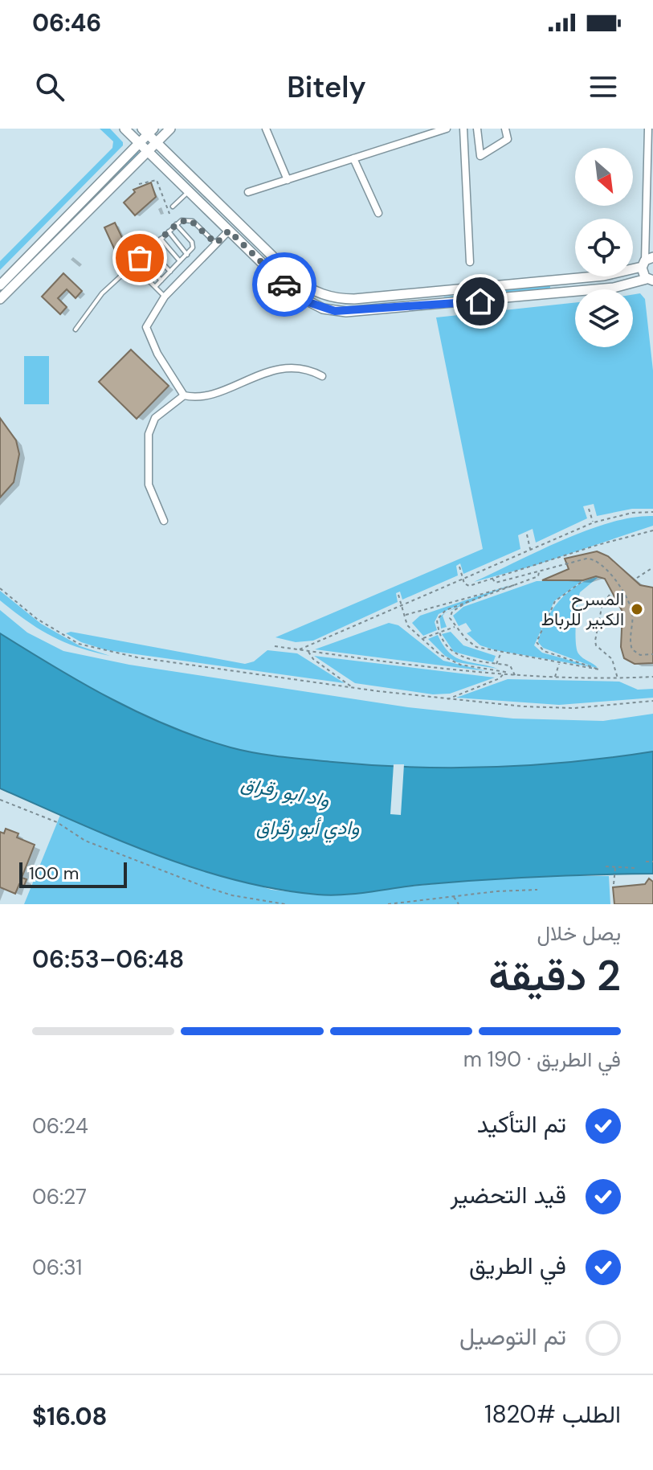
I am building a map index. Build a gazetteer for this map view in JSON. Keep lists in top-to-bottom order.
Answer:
{
  "water": ["واد ابو رقراق", "وادي أبو رقراق"],
  "places": ["المسرح الكبير للرباط"],
  "scale_bar": "100 m",
  "north": "bottom right",
  "page": {
    "status": "06:46",
    "header": "Bitely",
    "scale": "100 m",
    "heading": ["2 دقيقة", "يصل خلال", "06:48–06:53"],
    "panel": ["الطلب #1820", "$16.08"],
    "bar": "في الطريق · 190 m",
    "list": [
      ["تم التأكيد", "06:24"],
      ["قيد التحضير", "06:27"],
      ["في الطريق", "06:31"],
      "تم التوصيل"
    ]
  }
}
